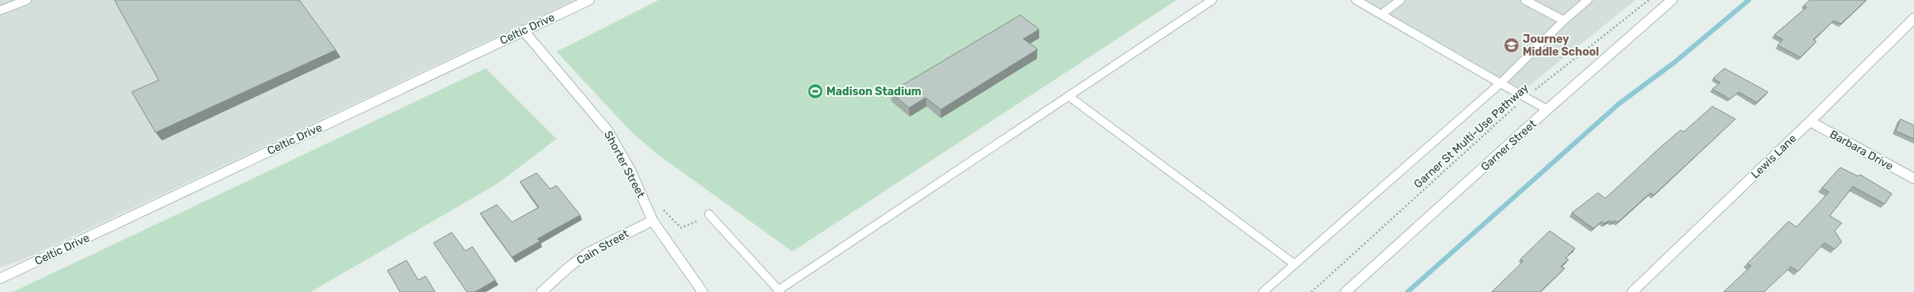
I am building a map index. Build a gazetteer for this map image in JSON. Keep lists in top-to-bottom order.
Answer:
{
  "streets": {
    "street": [
      "Celtic Drive",
      "Garner Street",
      "Barbara Drive",
      "Lewis Lane",
      "Shorter Street",
      "Cain Street"
    ],
    "path": ["Garner St Multi-Use Pathway"]
  },
  "crossings": [
    ["Celtic Drive", "Shorter Street"],
    ["Barbara Drive", "Lewis Lane"],
    ["Shorter Street", "Cain Street"]
  ],
  "places": {
    "school or university": ["Journey Middle School"],
    "sports": ["Madison Stadium"]
  }
}
